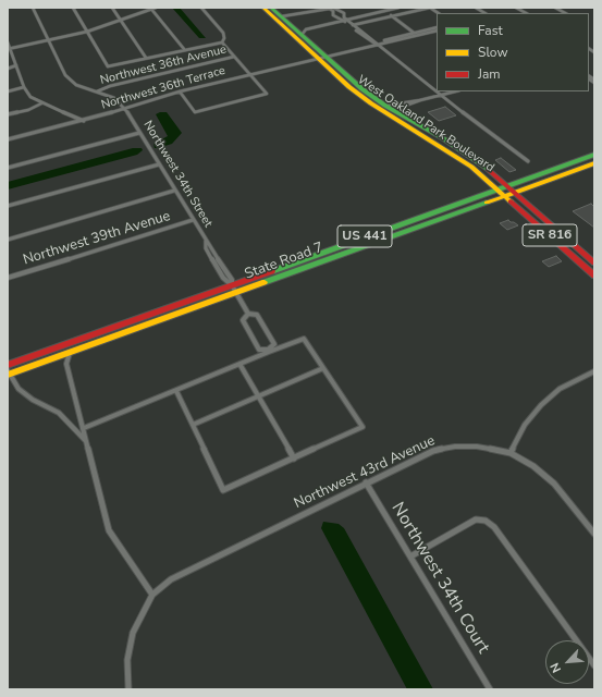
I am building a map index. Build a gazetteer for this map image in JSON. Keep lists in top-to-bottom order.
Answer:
{
  "streets": {
    "main road": [
      "West Oakland Park Boulevard",
      "SR 816",
      "US 441",
      "State Road 7"
    ],
    "street": [
      "Northwest 36th Avenue",
      "Northwest 36th Terrace",
      "Northwest 34th Street",
      "Northwest 39th Avenue",
      "Northwest 43rd Avenue",
      "Northwest 34th Court"
    ]
  },
  "crossings": [
    ["Northwest 36th Avenue", "Northwest 34th Street"],
    ["Northwest 36th Terrace", "West Oakland Park Boulevard"],
    ["Northwest 36th Terrace", "Northwest 34th Street"],
    ["West Oakland Park Boulevard", "State Road 7"],
    ["Northwest 34th Street", "Northwest 39th Avenue"],
    ["Northwest 34th Street", "State Road 7"],
    ["Northwest 43rd Avenue", "Northwest 34th Court"]
  ],
  "legend": ["Fast", "Slow", "Jam"],
  "north": "bottom left"
}
